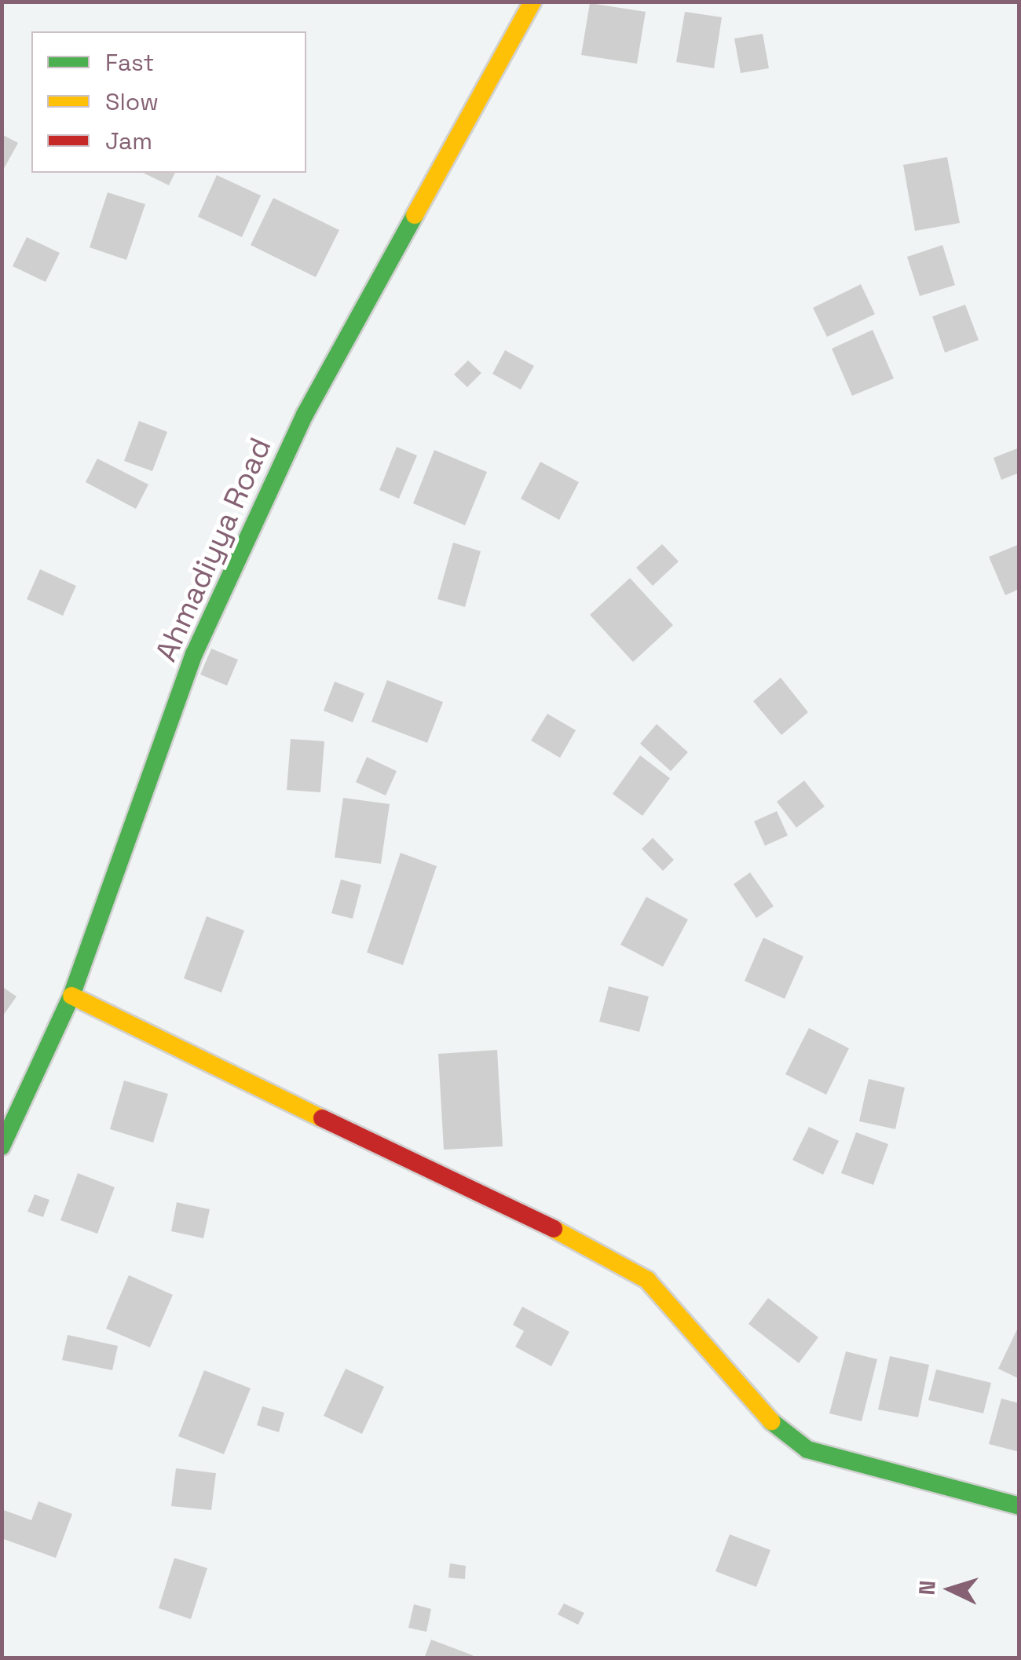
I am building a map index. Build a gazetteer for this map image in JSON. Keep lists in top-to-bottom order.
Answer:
{
  "streets": {
    "street": ["Ahmadiyya Road"]
  },
  "legend": ["Fast", "Slow", "Jam"],
  "north": "left"
}
